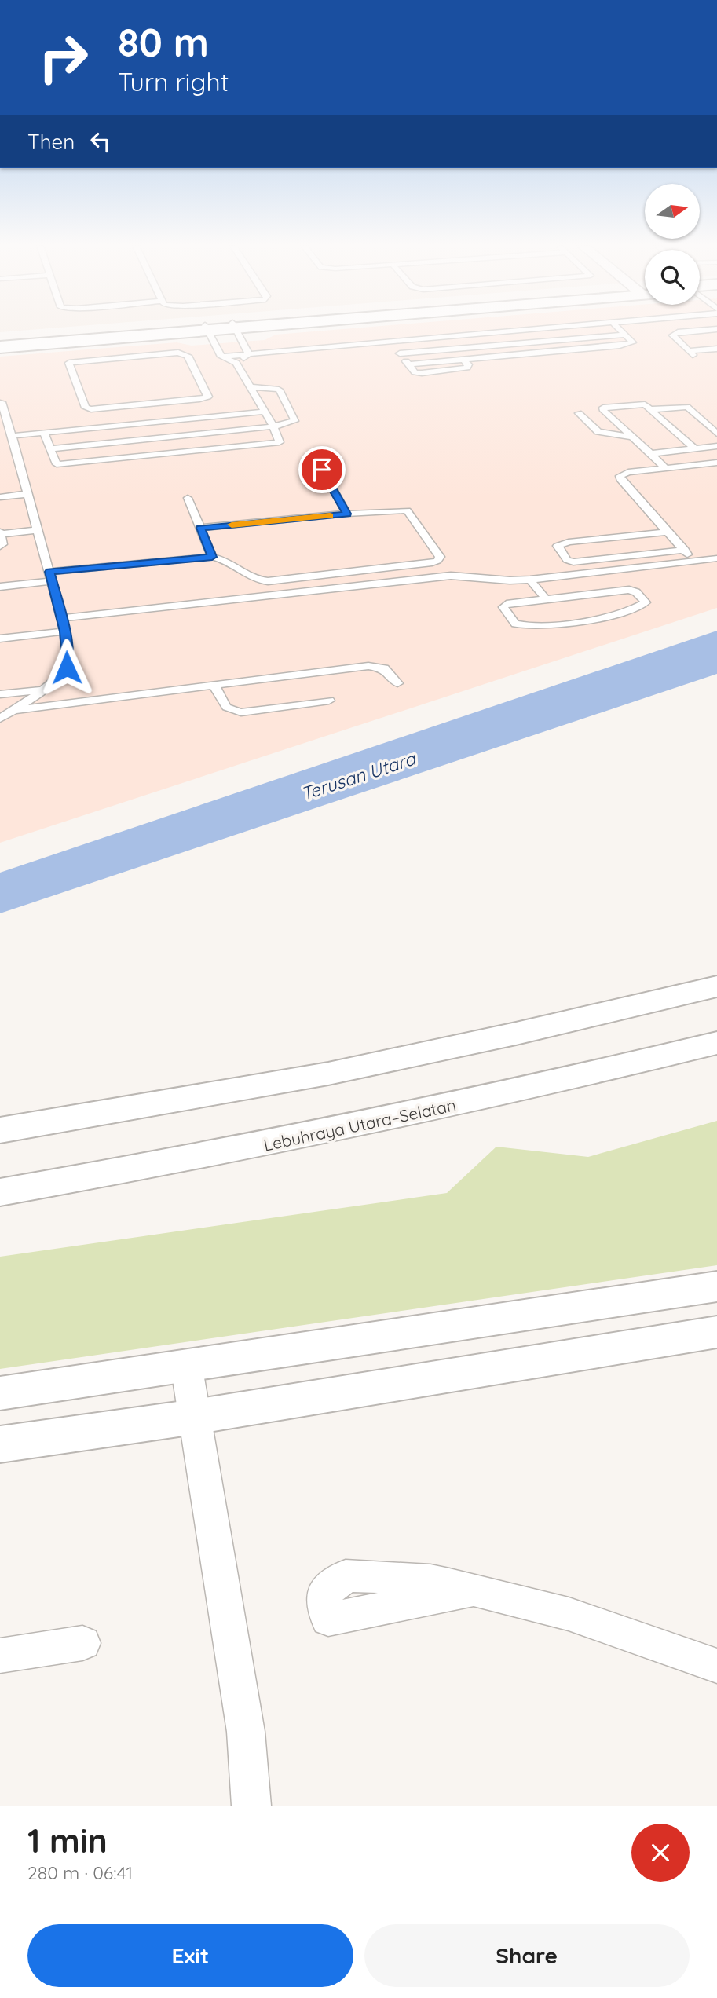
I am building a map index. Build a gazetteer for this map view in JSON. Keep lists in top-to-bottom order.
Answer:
{
  "streets": {
    "main road": ["Lebuhraya Utara–Selatan"]
  },
  "water": ["Terusan Utara"],
  "north": "right",
  "page": {
    "turn": ["80 m", "Turn right"],
    "then": "Then",
    "heading": ["1 min", "280 m · 06:41"],
    "buttons": ["Exit", "Share"]
  }
}
